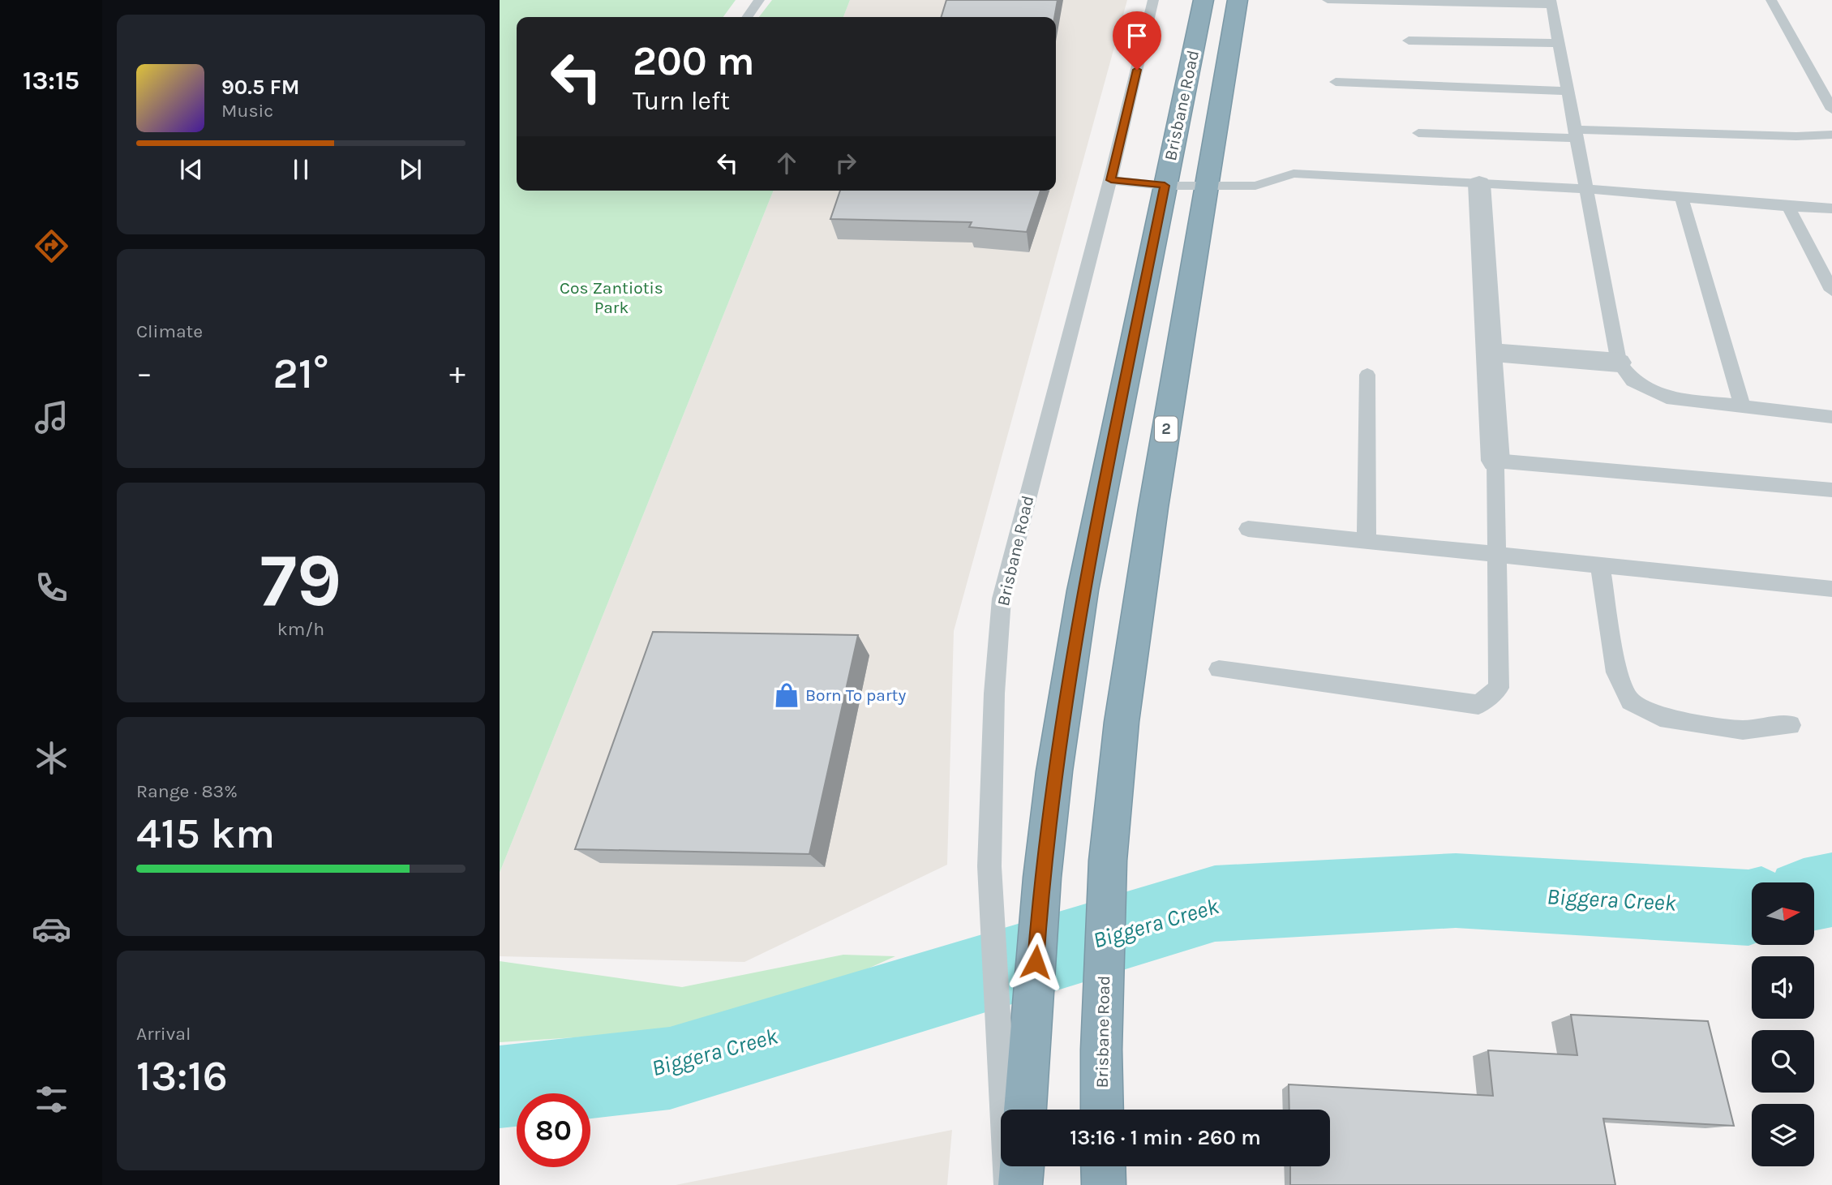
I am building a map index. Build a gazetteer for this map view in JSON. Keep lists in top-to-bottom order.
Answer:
{
  "streets": {
    "highway": ["Brisbane Road", "2"]
  },
  "water": ["Biggera Creek"],
  "parks": ["Cos Zantiotis Park"],
  "places": {
    "shop": ["Born To party"]
  },
  "north": "right",
  "page": {
    "tabs": "13:15",
    "turn": ["200 m", "Turn left"],
    "song": ["90.5 FM", "Music"],
    "tile": [
      "Climate",
      ["79", "km/h"],
      ["Range · 83%", "415 km"],
      ["Arrival", "13:16"]
    ],
    "heat": ["−", "21°", "+"],
    "limit": "80",
    "trip": "13:16 · 1 min · 260 m"
  }
}
